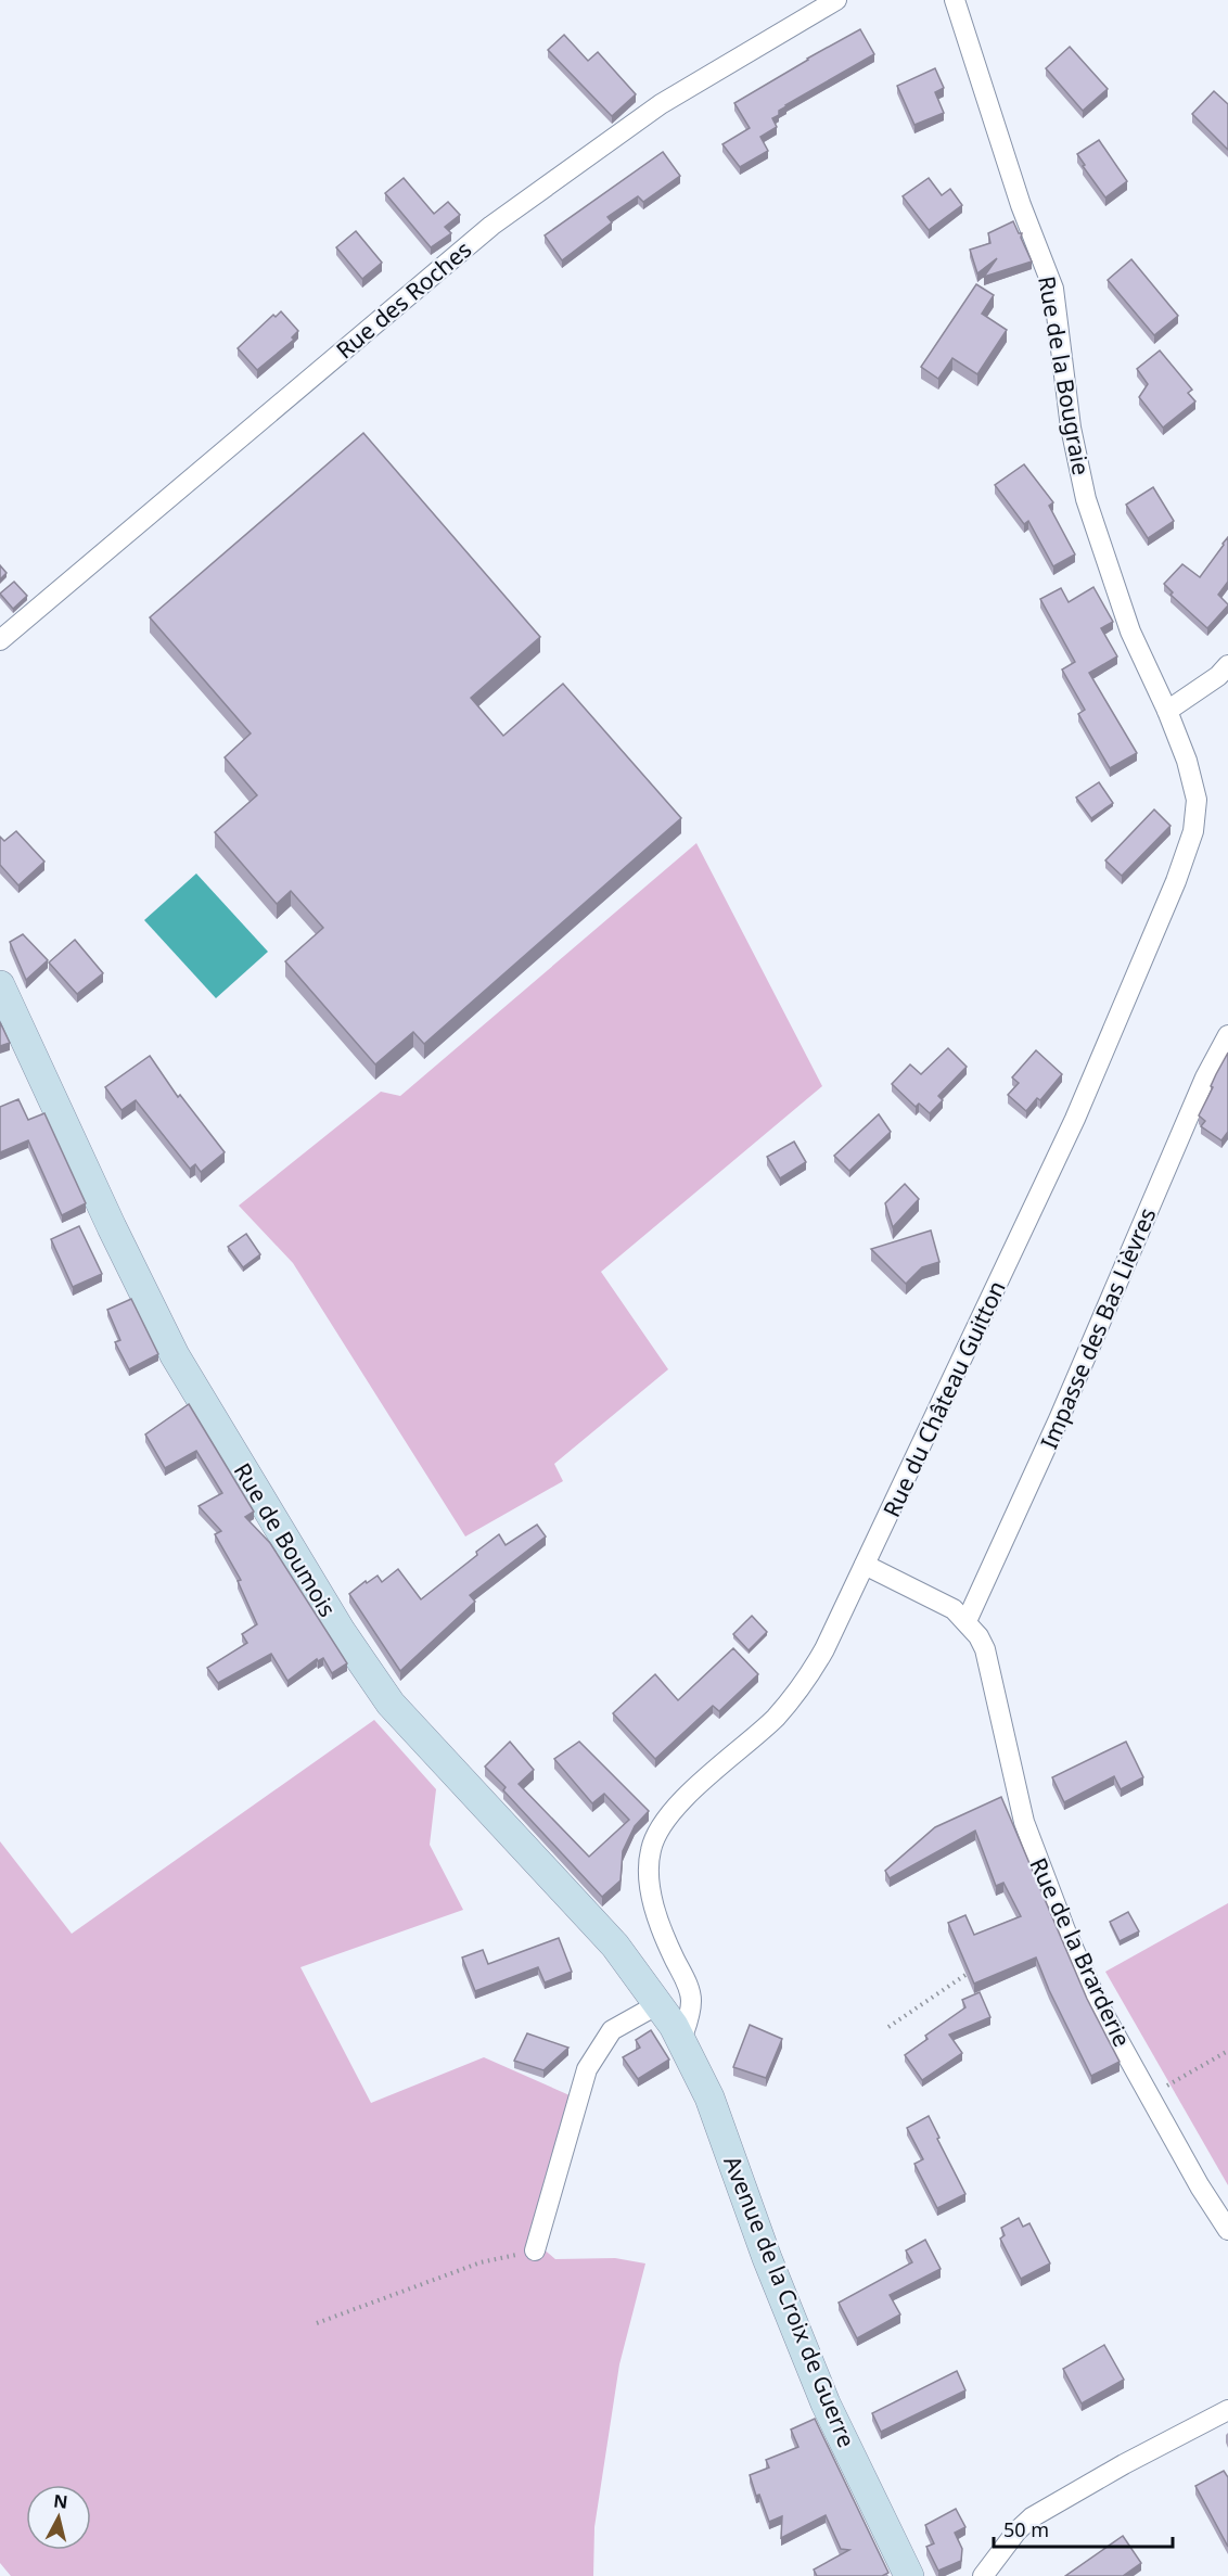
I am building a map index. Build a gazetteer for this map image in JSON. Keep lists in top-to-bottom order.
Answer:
{
  "streets": {
    "street": [
      "Rue des Roches",
      "Rue de la Bougraie",
      "Impasse des Bas Lièvres",
      "Rue du Château Guitton",
      "Rue de Boumois",
      "Rue de la Brarderie",
      "Avenue de la Croix de Guerre"
    ]
  },
  "crossings": [
    ["Rue de la Bougraie", "Rue du Château Guitton"],
    ["Impasse des Bas Lièvres", "Rue de la Brarderie"],
    ["Rue du Château Guitton", "Rue de Boumois"],
    ["Rue du Château Guitton", "Rue de la Brarderie"],
    ["Rue du Château Guitton", "Avenue de la Croix de Guerre"],
    ["Rue de Boumois", "Avenue de la Croix de Guerre"]
  ],
  "scale_bar": "50 m",
  "north": "top"
}
